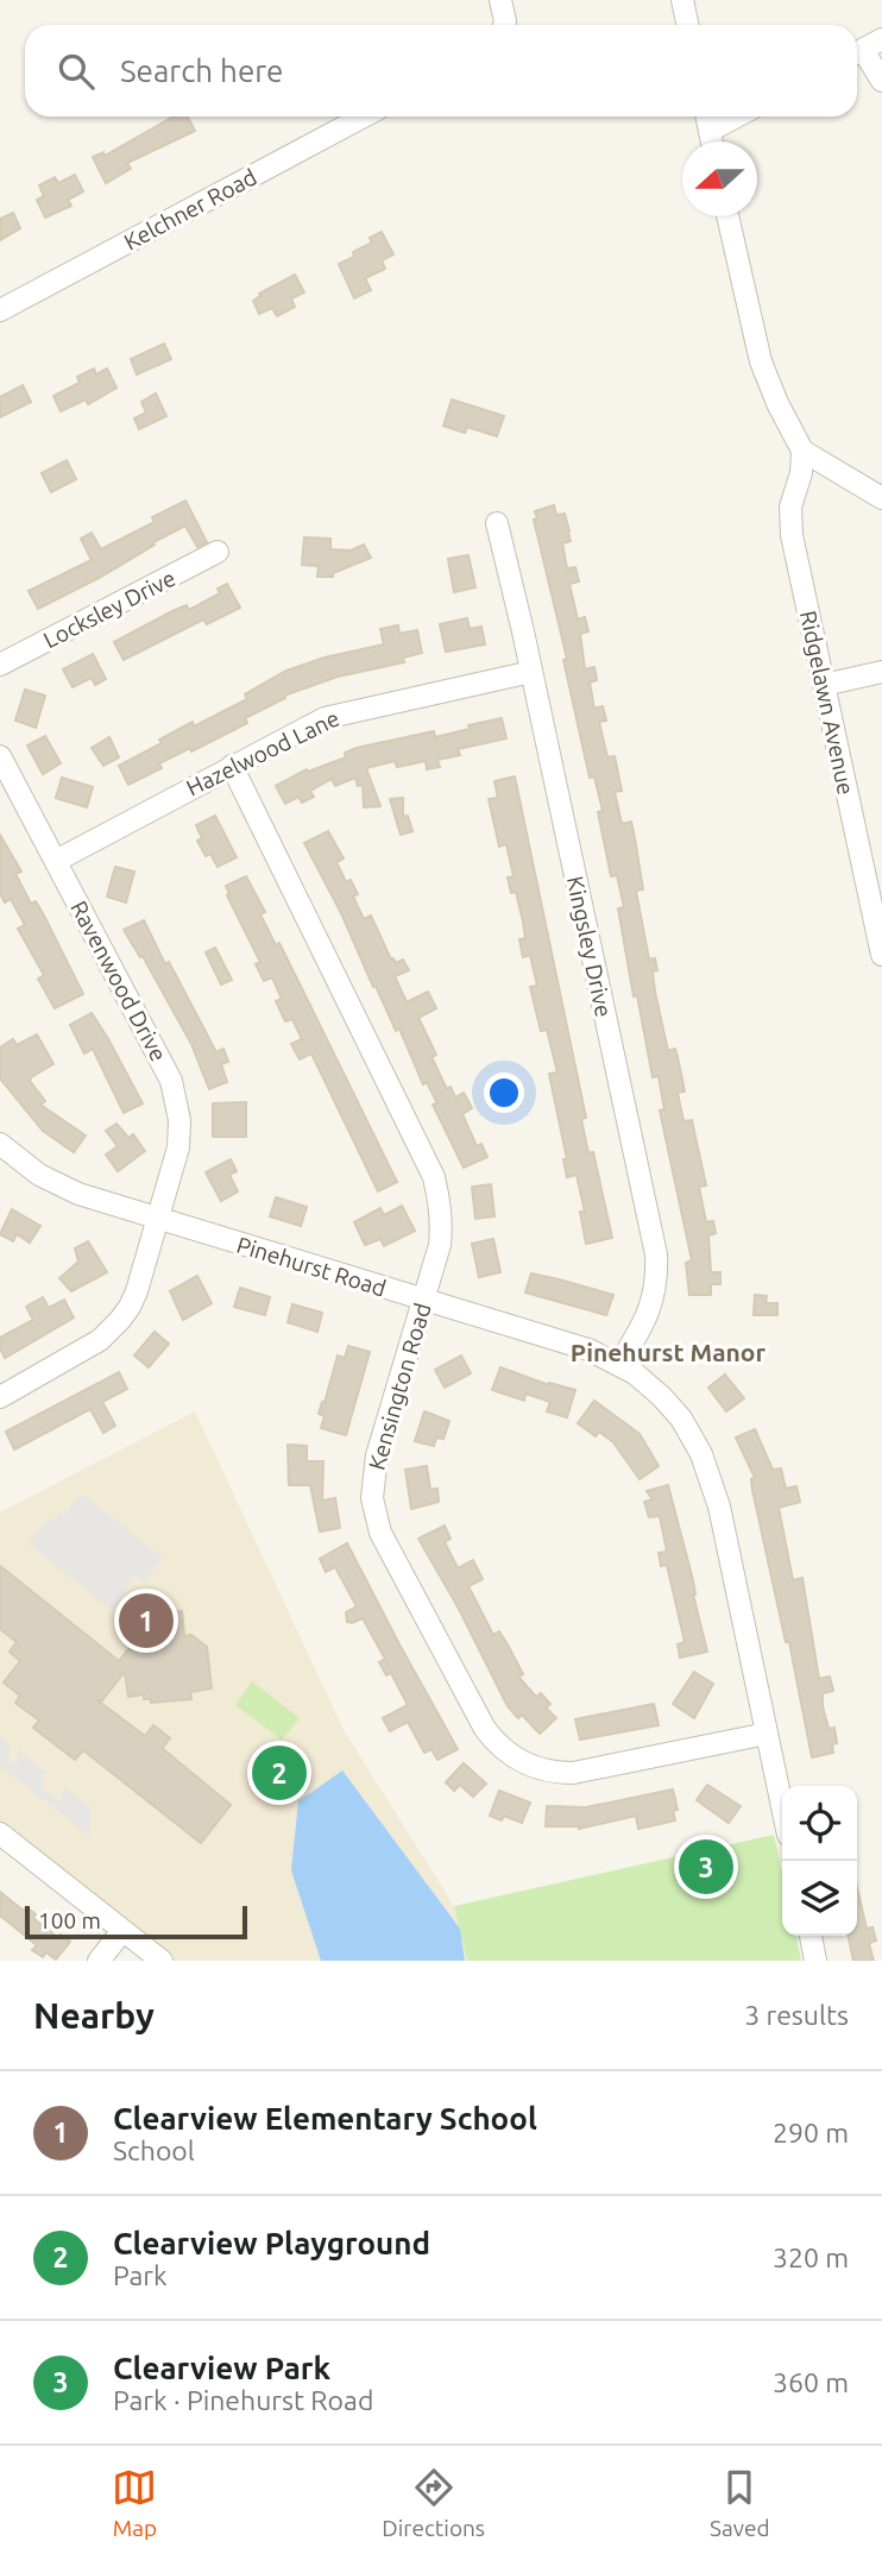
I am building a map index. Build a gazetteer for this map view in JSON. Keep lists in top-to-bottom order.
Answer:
{
  "streets": {
    "street": [
      "Kelchner Road",
      "Locksley Drive",
      "Ridgelawn Avenue",
      "Hazelwood Lane",
      "Kingsley Drive",
      "Ravenwood Drive",
      "Pinehurst Road",
      "Kensington Road"
    ]
  },
  "crossings": [
    ["Hazelwood Lane", "Kingsley Drive"],
    ["Hazelwood Lane", "Ravenwood Drive"],
    ["Hazelwood Lane", "Kensington Road"],
    ["Kingsley Drive", "Pinehurst Road"],
    ["Ravenwood Drive", "Pinehurst Road"],
    ["Pinehurst Road", "Kensington Road"]
  ],
  "districts": ["Pinehurst Manor"],
  "scale_bar": "100 m",
  "north": "left",
  "page": {
    "search": "Search here",
    "pins": ["1", "2", "3"],
    "scale": "100 m",
    "heading": ["Nearby", "3 results"],
    "list": [
      {
        "mark": "1",
        "name": "Clearview Elementary School",
        "note": "School",
        "value": "290 m"
      },
      {
        "mark": "2",
        "name": "Clearview Playground",
        "note": "Park",
        "value": "320 m"
      },
      {
        "mark": "3",
        "name": "Clearview Park",
        "note": "Park · Pinehurst Road",
        "value": "360 m"
      }
    ],
    "nav": ["Map", "Directions", "Saved"]
  }
}
